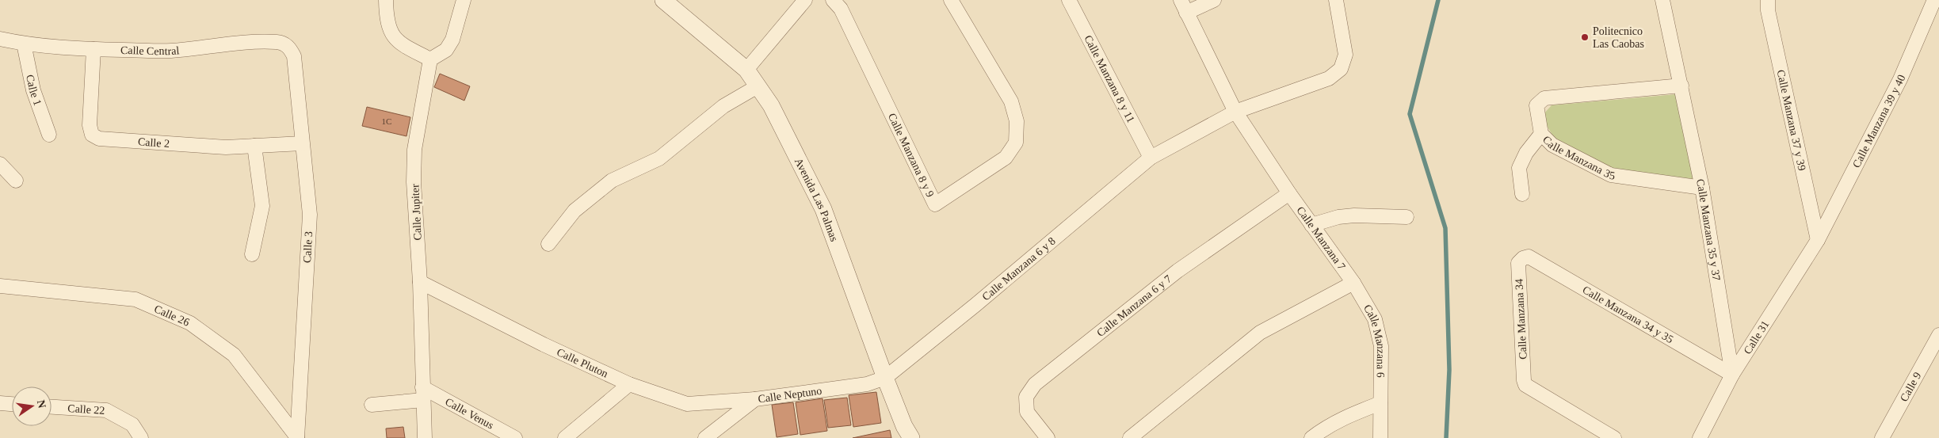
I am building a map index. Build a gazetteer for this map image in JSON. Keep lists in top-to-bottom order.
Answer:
{
  "streets": {
    "street": [
      "Calle Central",
      "Calle Manzana 8 y 11",
      "Calle 1",
      "Calle Manzana 37 y 39",
      "Calle Manzana 39 y 40",
      "Calle 2",
      "Calle Manzana 8 y 9",
      "Calle Manzana 35",
      "Avenida Las Palmas",
      "Calle Jupiter",
      "Calle Manzana 35 y 37",
      "Calle Manzana 7",
      "Calle 3",
      "Calle Manzana 6 y 8",
      "Calle Manzana 6 y 7",
      "Calle Manzana 34 y 35",
      "Calle 26",
      "Calle Manzana 34",
      "Calle 31",
      "Calle Manzana 6",
      "Calle Pluton",
      "Calle 9",
      "Calle Neptuno",
      "Calle 22",
      "Calle Venus"
    ]
  },
  "crossings": [
    ["Calle Central", "Calle 1"],
    ["Calle Central", "Calle 2"],
    ["Calle Central", "Calle 3"],
    ["Calle Manzana 8 y 11", "Calle Manzana 6 y 8"],
    ["Calle Manzana 37 y 39", "Calle Manzana 39 y 40"],
    ["Calle Manzana 37 y 39", "Calle 31"],
    ["Calle Manzana 39 y 40", "Calle 31"],
    ["Calle 2", "Calle 3"],
    ["Calle Manzana 35", "Calle Manzana 35 y 37"],
    ["Avenida Las Palmas", "Calle Manzana 6 y 8"],
    ["Avenida Las Palmas", "Calle Neptuno"],
    ["Calle Jupiter", "Calle Pluton"],
    ["Calle Jupiter", "Calle Venus"],
    ["Calle Manzana 35 y 37", "Calle Manzana 34 y 35"],
    ["Calle Manzana 35 y 37", "Calle 31"],
    ["Calle Manzana 7", "Calle Manzana 6 y 7"],
    ["Calle Manzana 7", "Calle Manzana 6"],
    ["Calle 3", "Calle 26"],
    ["Calle Manzana 6 y 8", "Calle Neptuno"],
    ["Calle Manzana 34 y 35", "Calle Manzana 34"],
    ["Calle Manzana 34 y 35", "Calle 31"],
    ["Calle Pluton", "Calle Neptuno"]
  ],
  "places": ["Politecnico Las Caobas"],
  "house_numbers": ["1C"],
  "north": "right"
}
